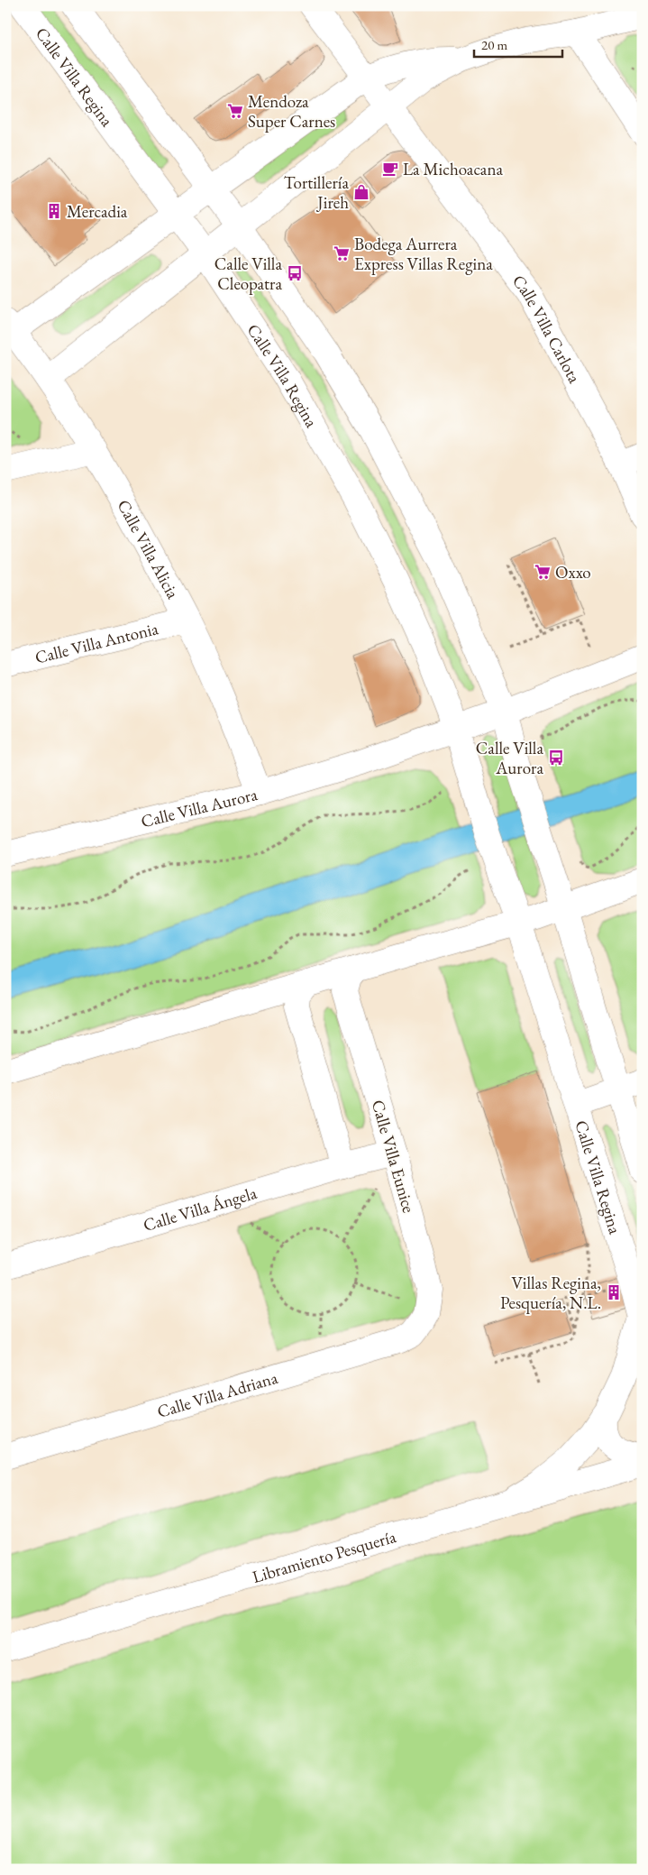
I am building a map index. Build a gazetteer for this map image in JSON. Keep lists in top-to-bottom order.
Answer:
{
  "streets": {
    "street": [
      "Calle Villa Regina",
      "Calle Villa Carlota",
      "Calle Villa Alicia",
      "Calle Villa Antonia",
      "Calle Villa Aurora",
      "Calle Villa Eunice",
      "Calle Villa Ángela",
      "Calle Villa Adriana",
      "Libramiento Pesquería"
    ]
  },
  "crossings": [
    ["Calle Villa Regina", "Calle Villa Aurora"],
    ["Calle Villa Regina", "Libramiento Pesquería"],
    ["Calle Villa Alicia", "Calle Villa Antonia"],
    ["Calle Villa Alicia", "Calle Villa Aurora"],
    ["Calle Villa Eunice", "Calle Villa Ángela"],
    ["Calle Villa Eunice", "Calle Villa Adriana"]
  ],
  "places": {
    "supermarket": ["Mendoza Super Carnes", "Bodega Aurrera Express Villas Regina", "Oxxo"],
    "cafe": ["La Michoacana"],
    "shop": ["Tortillería Jireh"],
    "building": ["Mercadia", "Villas Regina, Pesquería, N.L."],
    "bus stop": ["Calle Villa Cleopatra", "Calle Villa Aurora"]
  },
  "scale_bar": "20 m"
}
